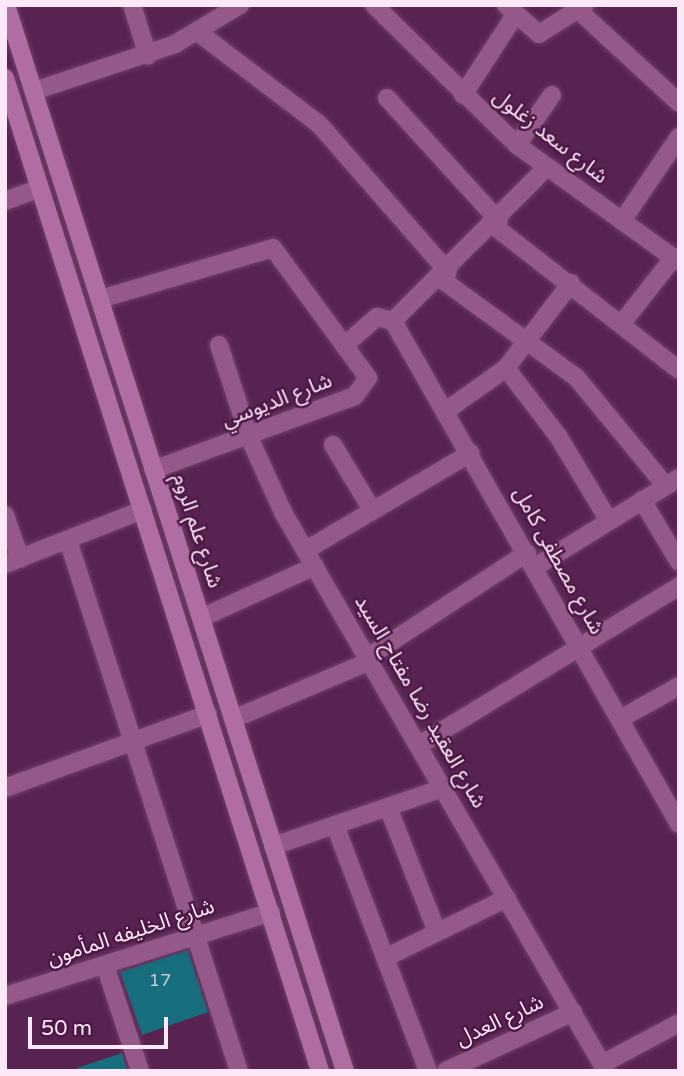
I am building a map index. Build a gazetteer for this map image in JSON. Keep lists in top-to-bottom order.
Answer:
{
  "streets": {
    "street": [
      "شارع سعد زغلول",
      "شارع الديوسي",
      "شارع علم الروم",
      "شارع مصطفى كامل",
      "شارع العقيد رضا مفتاح السيد",
      "شارع الخليفه المأمون",
      "شارع العدل"
    ]
  },
  "crossings": [
    ["شارع الديوسي", "شارع علم الروم"],
    ["شارع الديوسي", "شارع العقيد رضا مفتاح السيد"],
    ["شارع العقيد رضا مفتاح السيد", "شارع العدل"]
  ],
  "house_numbers": ["17"],
  "scale_bar": "50 m"
}
